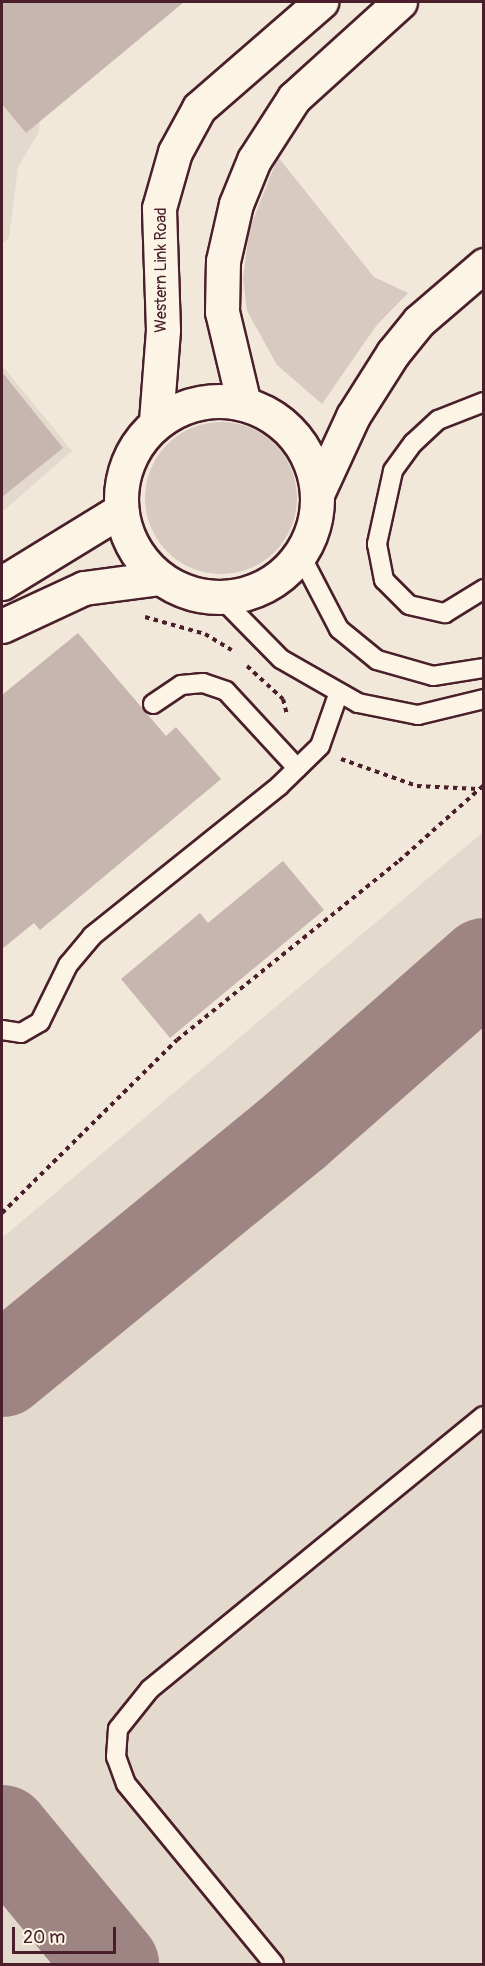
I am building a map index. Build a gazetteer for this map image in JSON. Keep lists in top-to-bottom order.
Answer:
{
  "streets": {
    "street": ["Western Link Road"]
  },
  "scale_bar": "20 m"
}
